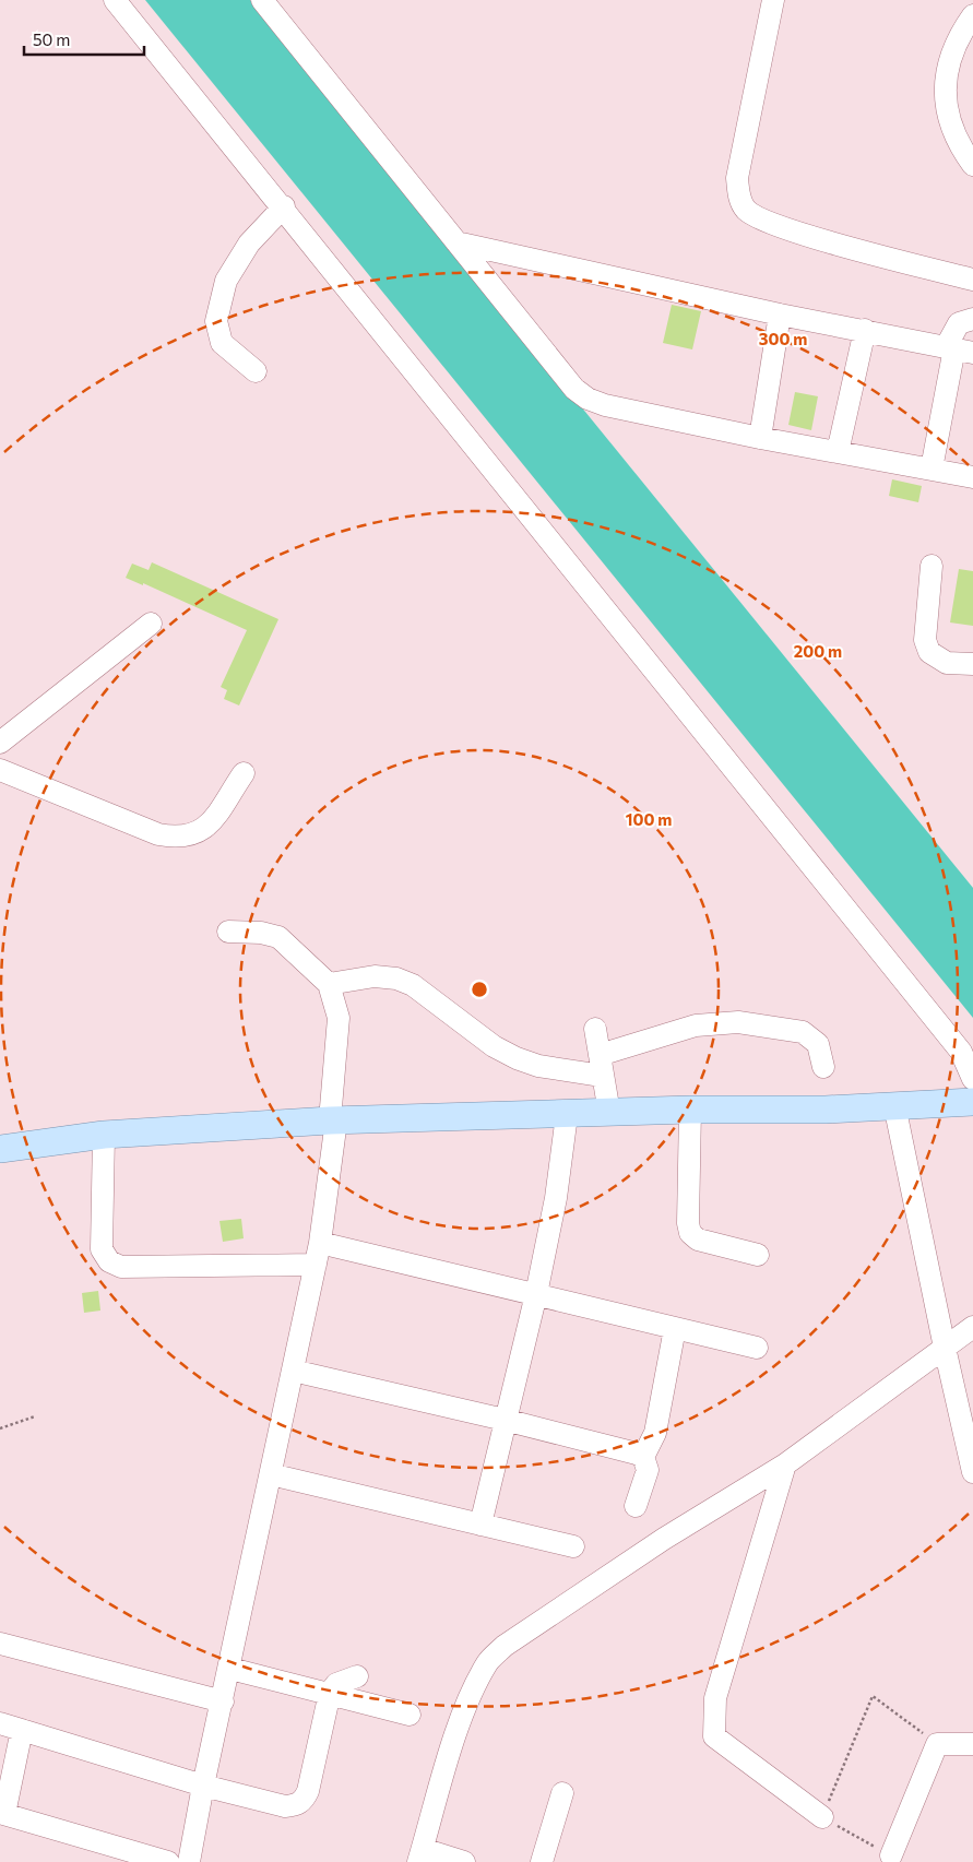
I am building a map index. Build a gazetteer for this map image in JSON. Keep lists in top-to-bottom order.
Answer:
{
  "scale_bar": "50 m",
  "rings": ["300 m", "200 m", "100 m"]
}
